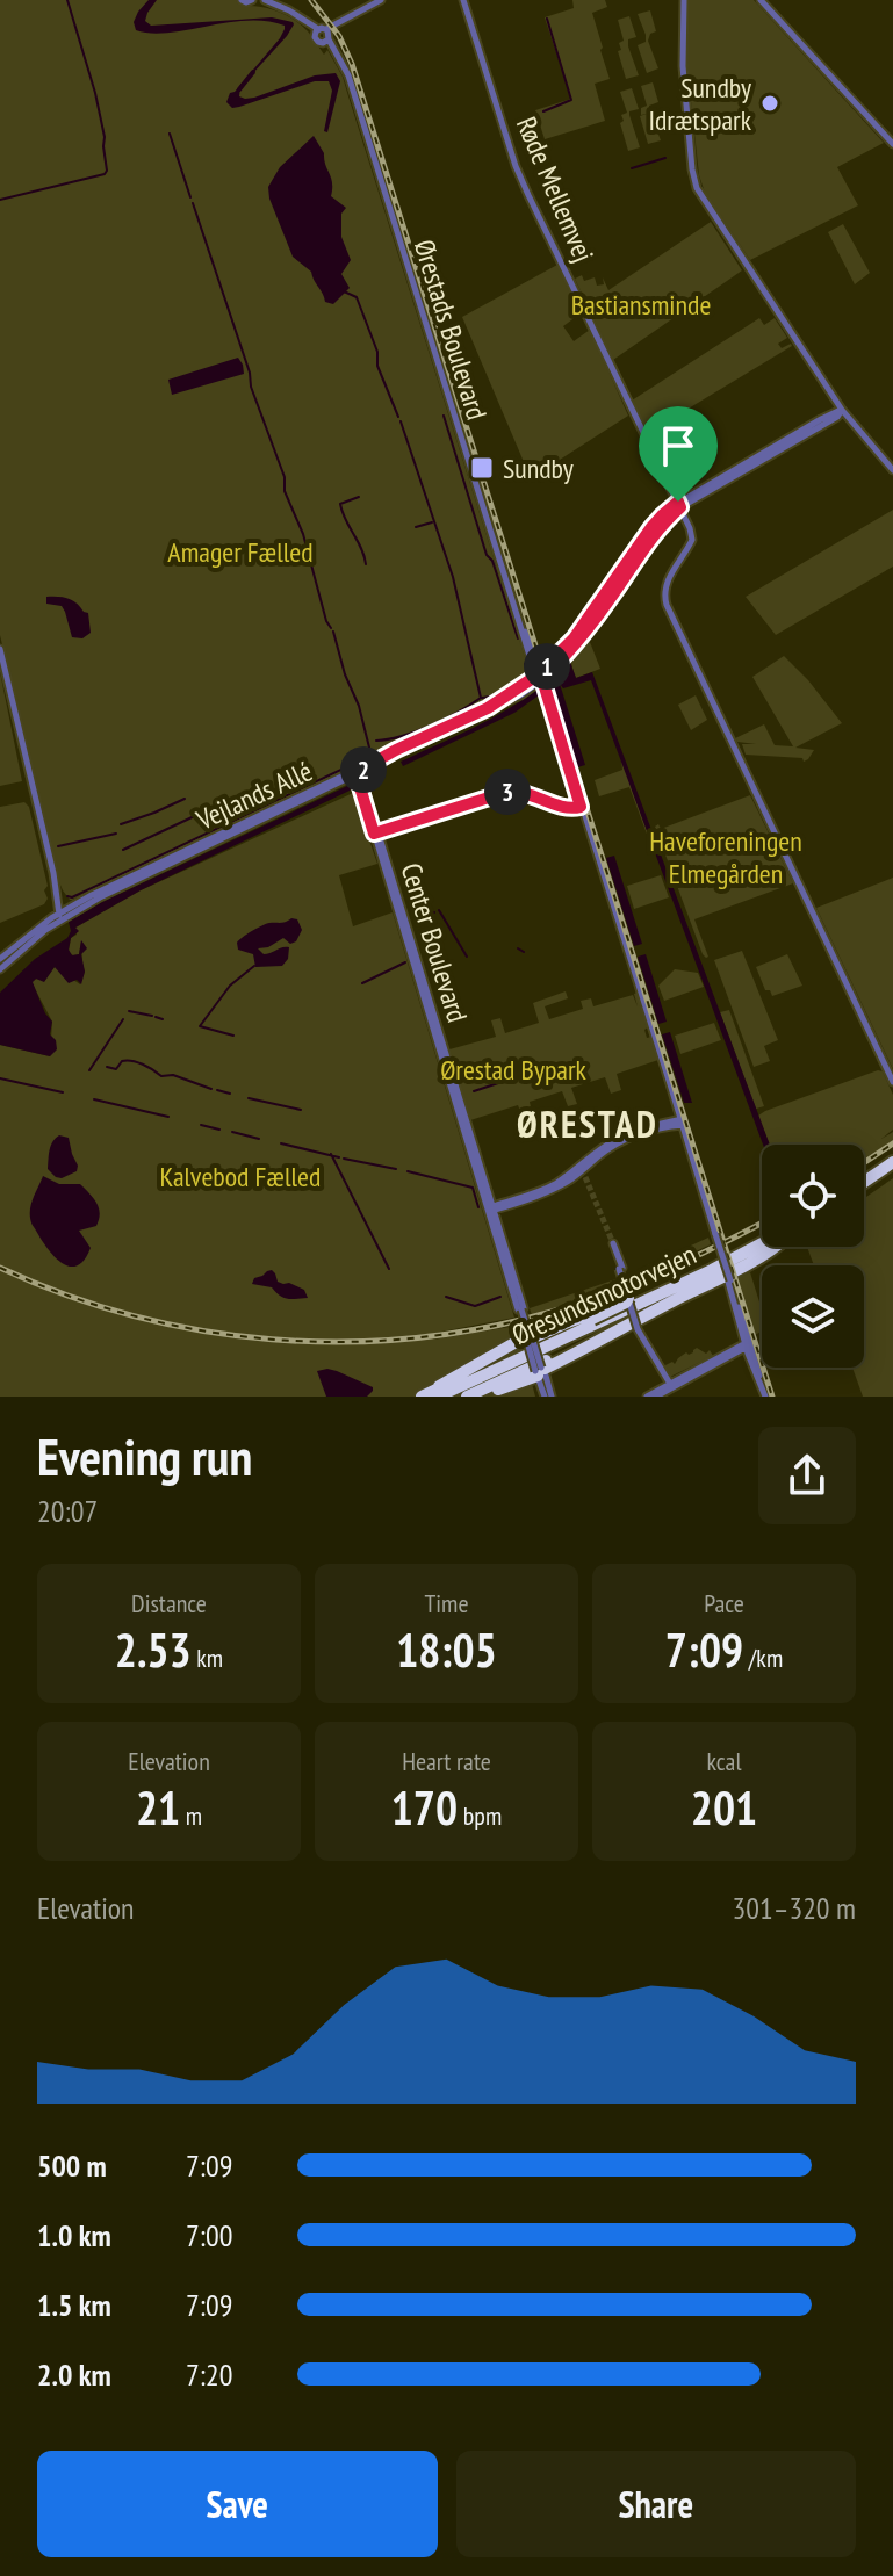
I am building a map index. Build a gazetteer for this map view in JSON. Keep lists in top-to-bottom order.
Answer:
{
  "streets": {
    "highway": ["Øresundsmotorvejen"],
    "street": [
      "Røde Mellemvej",
      "Ørestads Boulevard",
      "Vejlands Allé",
      "Center Boulevard"
    ]
  },
  "crossings": [
    ["Røde Mellemvej", "Vejlands Allé"],
    ["Ørestads Boulevard", "Vejlands Allé"],
    ["Vejlands Allé", "Center Boulevard"]
  ],
  "districts": ["ØRESTAD"],
  "parks": [
    "Bastiansminde",
    "Amager Fælled",
    "Haveforeningen Elmegården",
    "Ørestad Bypark",
    "Kalvebod Fælled"
  ],
  "places": {
    "other": ["Sundby Idrætspark"],
    "transit": ["Sundby"]
  },
  "page": {
    "pins": ["1", "2", "3"],
    "heading": ["Evening run", "20:07"],
    "stats": [
      ["Distance", "2.53 km"],
      ["Time", "18:05"],
      ["Pace", "7:09 /km"],
      ["Elevation", "21 m"],
      ["Heart rate", "170 bpm"],
      ["kcal", "201"]
    ],
    "chart": ["Elevation", "301–320 m"],
    "list": [
      {
        "name": "500 m",
        "note": "7:09"
      },
      {
        "name": "1.0 km",
        "note": "7:00"
      },
      {
        "name": "1.5 km",
        "note": "7:09"
      },
      {
        "name": "2.0 km",
        "note": "7:20"
      }
    ],
    "buttons": ["Save", "Share"]
  }
}
